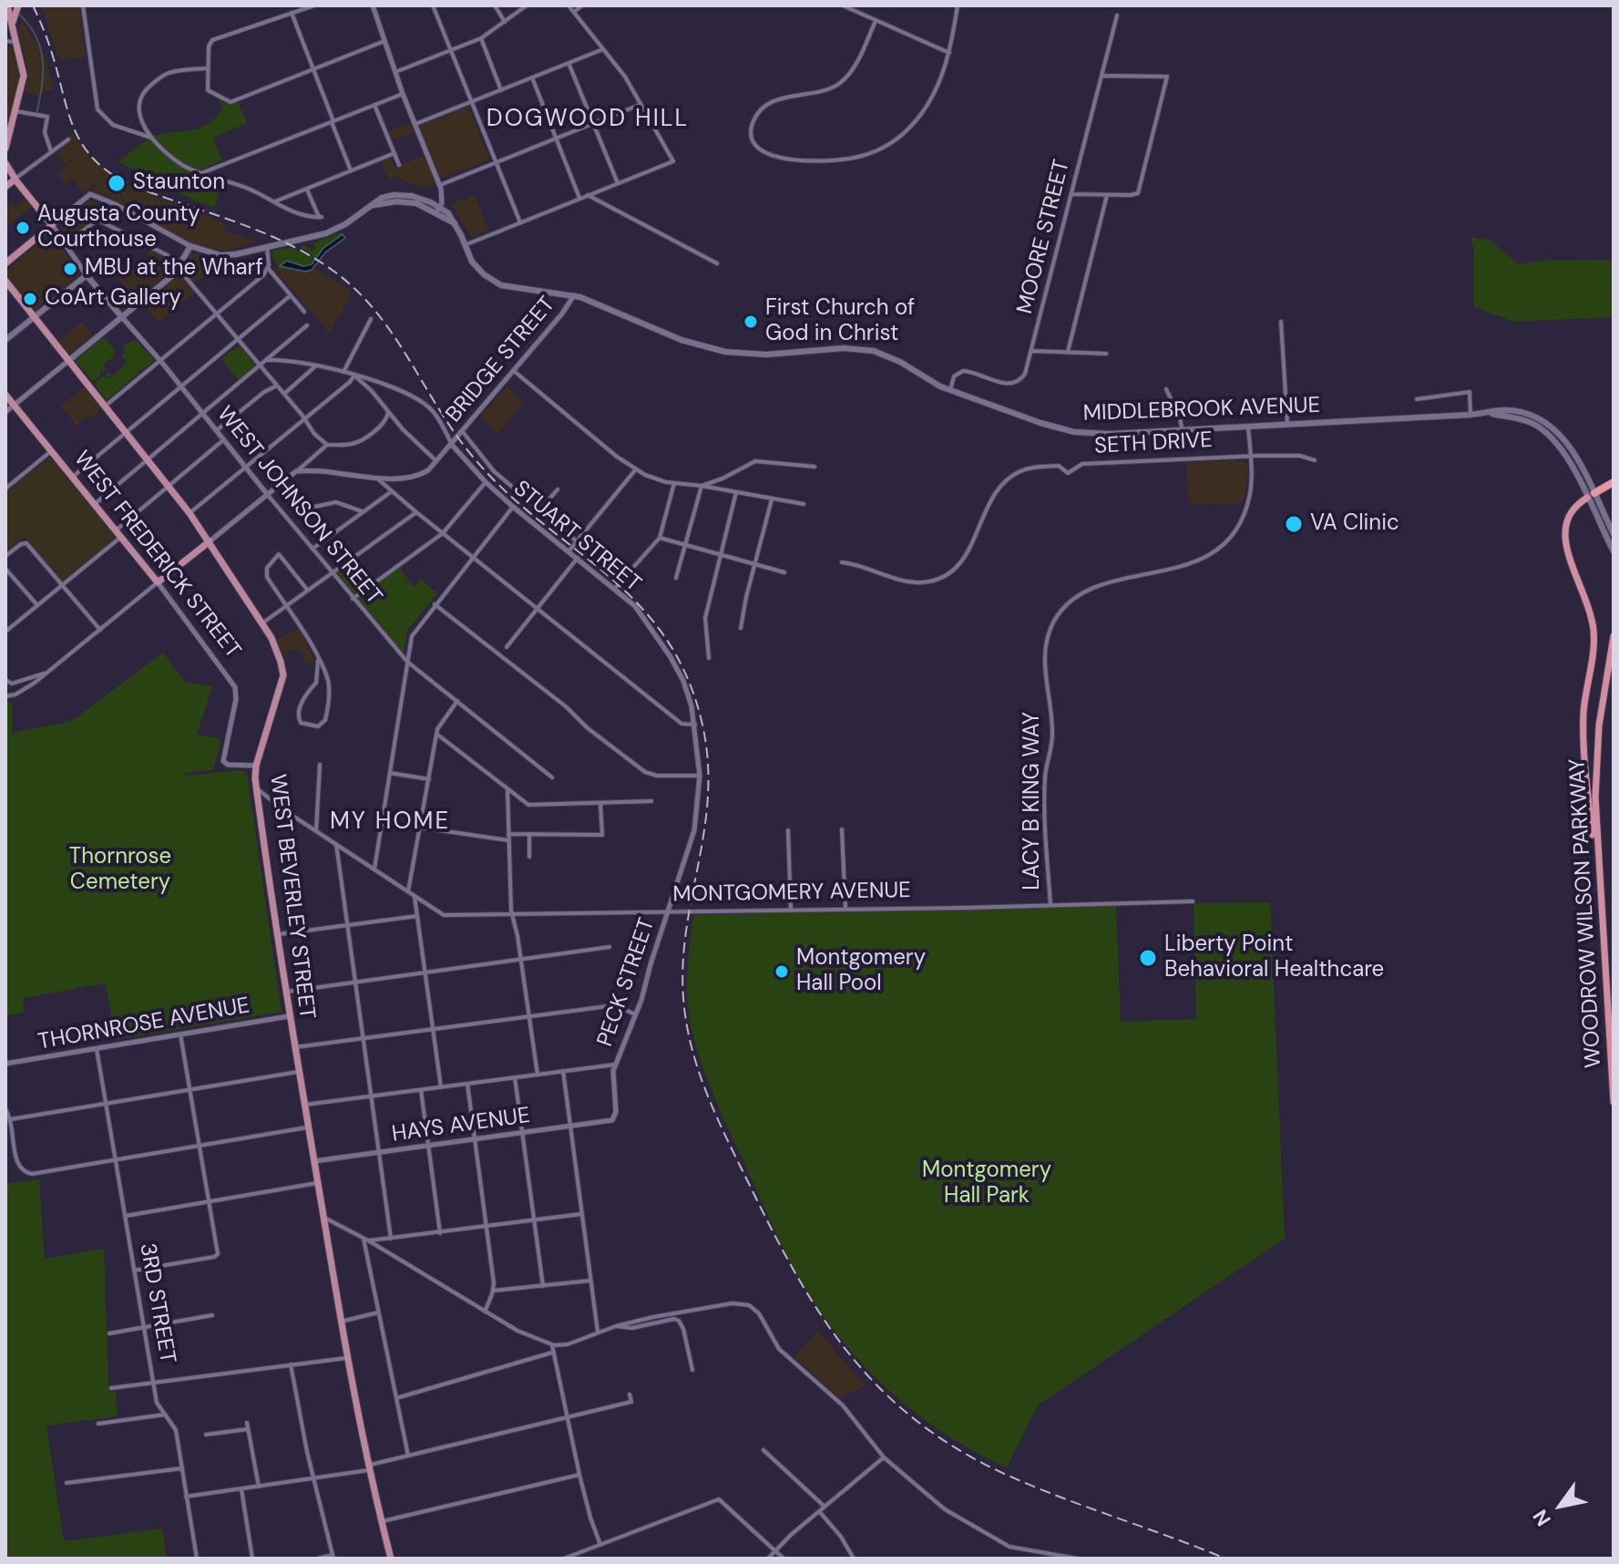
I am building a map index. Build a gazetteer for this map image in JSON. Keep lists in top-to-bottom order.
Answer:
{
  "streets": {
    "highway": ["WOODROW WILSON PARKWAY"],
    "main road": [
      "MIDDLEBROOK AVENUE",
      "WEST JOHNSON STREET",
      "WEST FREDERICK STREET",
      "WEST BEVERLEY STREET"
    ],
    "street": [
      "MOORE STREET",
      "BRIDGE STREET",
      "SETH DRIVE",
      "STUART STREET",
      "LACY B KING WAY",
      "MONTGOMERY AVENUE",
      "PECK STREET",
      "THORNROSE AVENUE",
      "HAYS AVENUE",
      "3RD STREET"
    ]
  },
  "crossings": [
    ["MOORE STREET", "MIDDLEBROOK AVENUE"],
    ["BRIDGE STREET", "MIDDLEBROOK AVENUE"],
    ["BRIDGE STREET", "STUART STREET"],
    ["MIDDLEBROOK AVENUE", "LACY B KING WAY"],
    ["SETH DRIVE", "LACY B KING WAY"],
    ["STUART STREET", "MONTGOMERY AVENUE"],
    ["STUART STREET", "PECK STREET"],
    ["WEST FREDERICK STREET", "WEST BEVERLEY STREET"],
    ["LACY B KING WAY", "MONTGOMERY AVENUE"],
    ["MONTGOMERY AVENUE", "WEST BEVERLEY STREET"],
    ["MONTGOMERY AVENUE", "PECK STREET"],
    ["WEST BEVERLEY STREET", "THORNROSE AVENUE"],
    ["WEST BEVERLEY STREET", "HAYS AVENUE"],
    ["PECK STREET", "HAYS AVENUE"],
    ["THORNROSE AVENUE", "3RD STREET"]
  ],
  "districts": ["DOGWOOD HILL", "MY HOME"],
  "parks": ["Thornrose Cemetery", "Montgomery Hall Park"],
  "places": [
    "Staunton",
    "Augusta County Courthouse",
    "MBU at the Wharf",
    "CoArt Gallery",
    "First Church of God in Christ",
    "VA Clinic",
    "Liberty Point Behavioral Healthcare",
    "Montgomery Hall Pool"
  ],
  "north": "bottom left"
}
